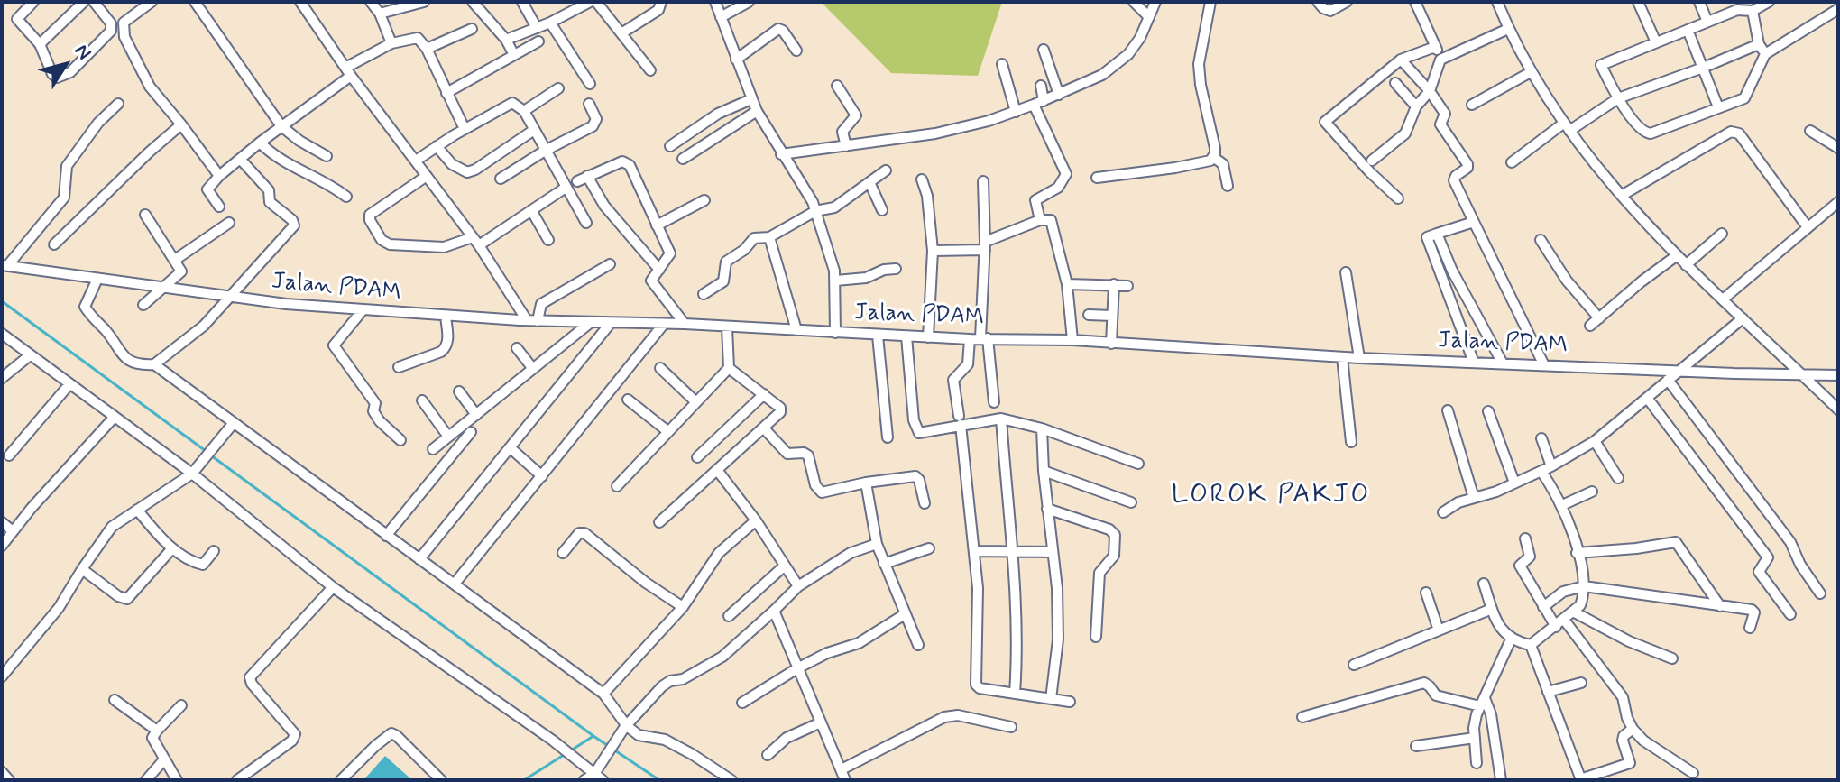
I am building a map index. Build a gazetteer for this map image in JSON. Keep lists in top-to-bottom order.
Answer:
{
  "streets": {
    "street": ["Jalan PDAM"]
  },
  "districts": ["LOROK PAKJO"],
  "north": "top right"
}
